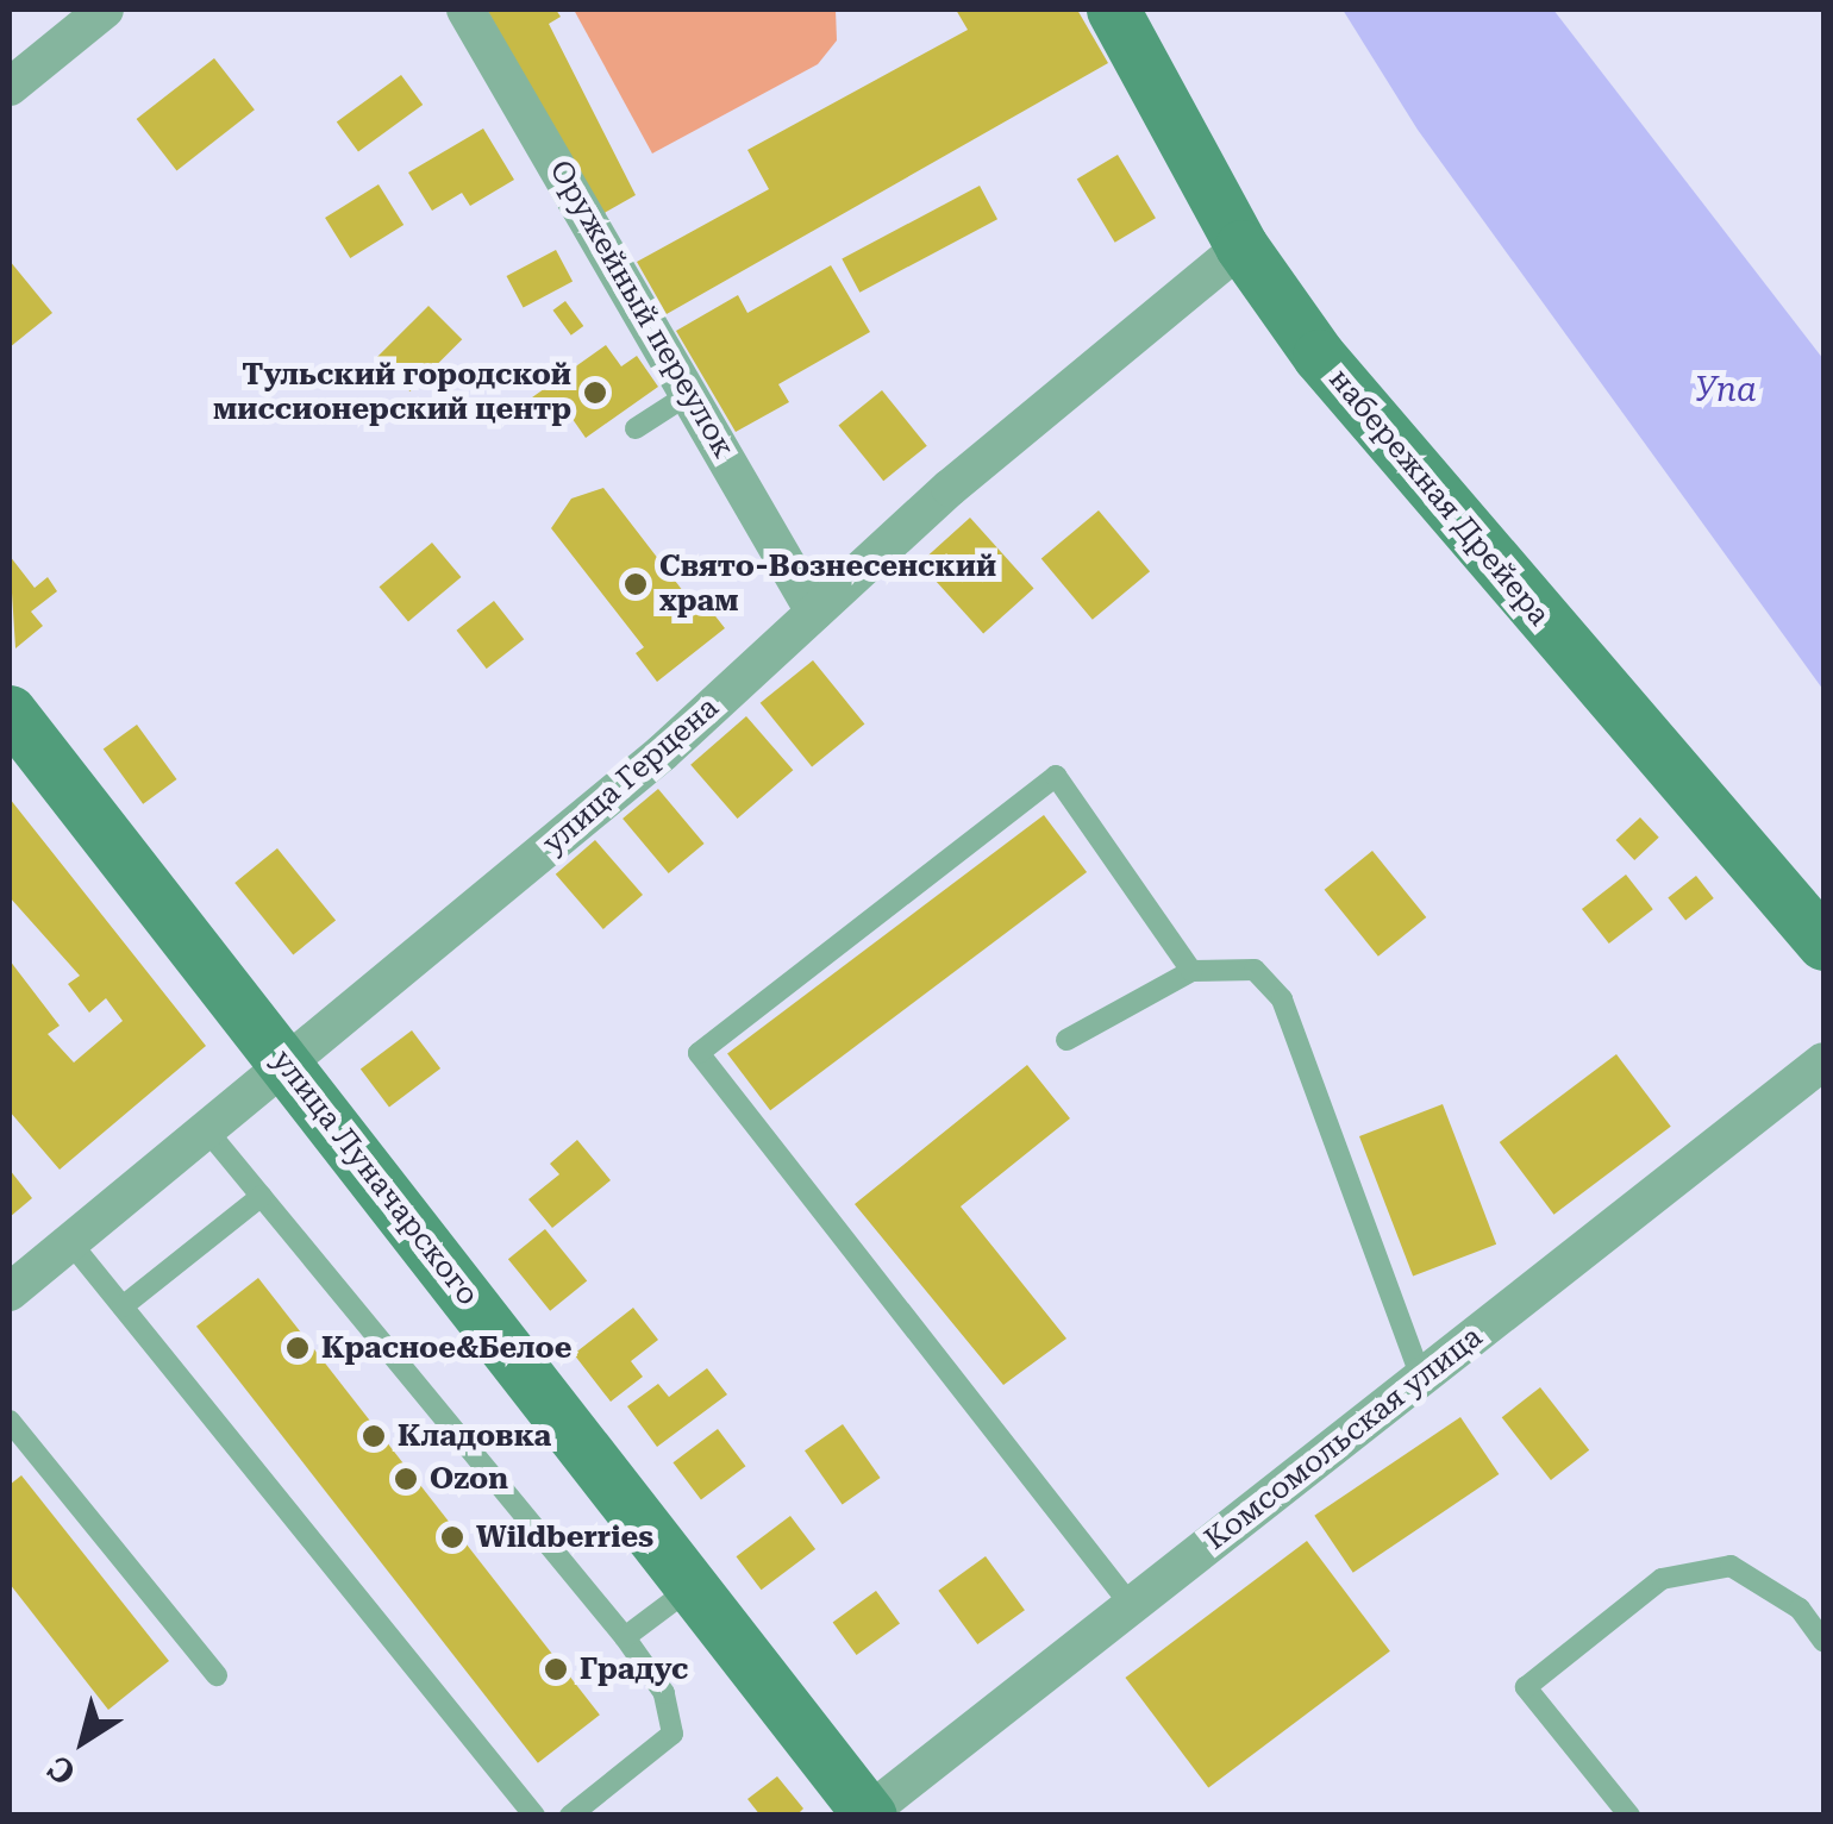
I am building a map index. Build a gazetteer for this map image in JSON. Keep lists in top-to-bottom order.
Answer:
{
  "streets": {
    "main road": ["набережная Дрейера", "улица Луначарского"],
    "street": ["Оружейный переулок", "улица Герцена", "Комсомольская улица"]
  },
  "crossings": [
    ["Оружейный переулок", "улица Герцена"],
    ["набережная Дрейера", "улица Герцена"],
    ["улица Герцена", "улица Луначарского"],
    ["улица Луначарского", "Комсомольская улица"]
  ],
  "water": ["Упа"],
  "places": [
    "Тульский городской миссионерский центр",
    "Свято-Вознесенский храм",
    "Красное&Белое",
    "Кладовка",
    "Ozon",
    "Wildberries",
    "Градус"
  ],
  "north": "bottom left"
}
